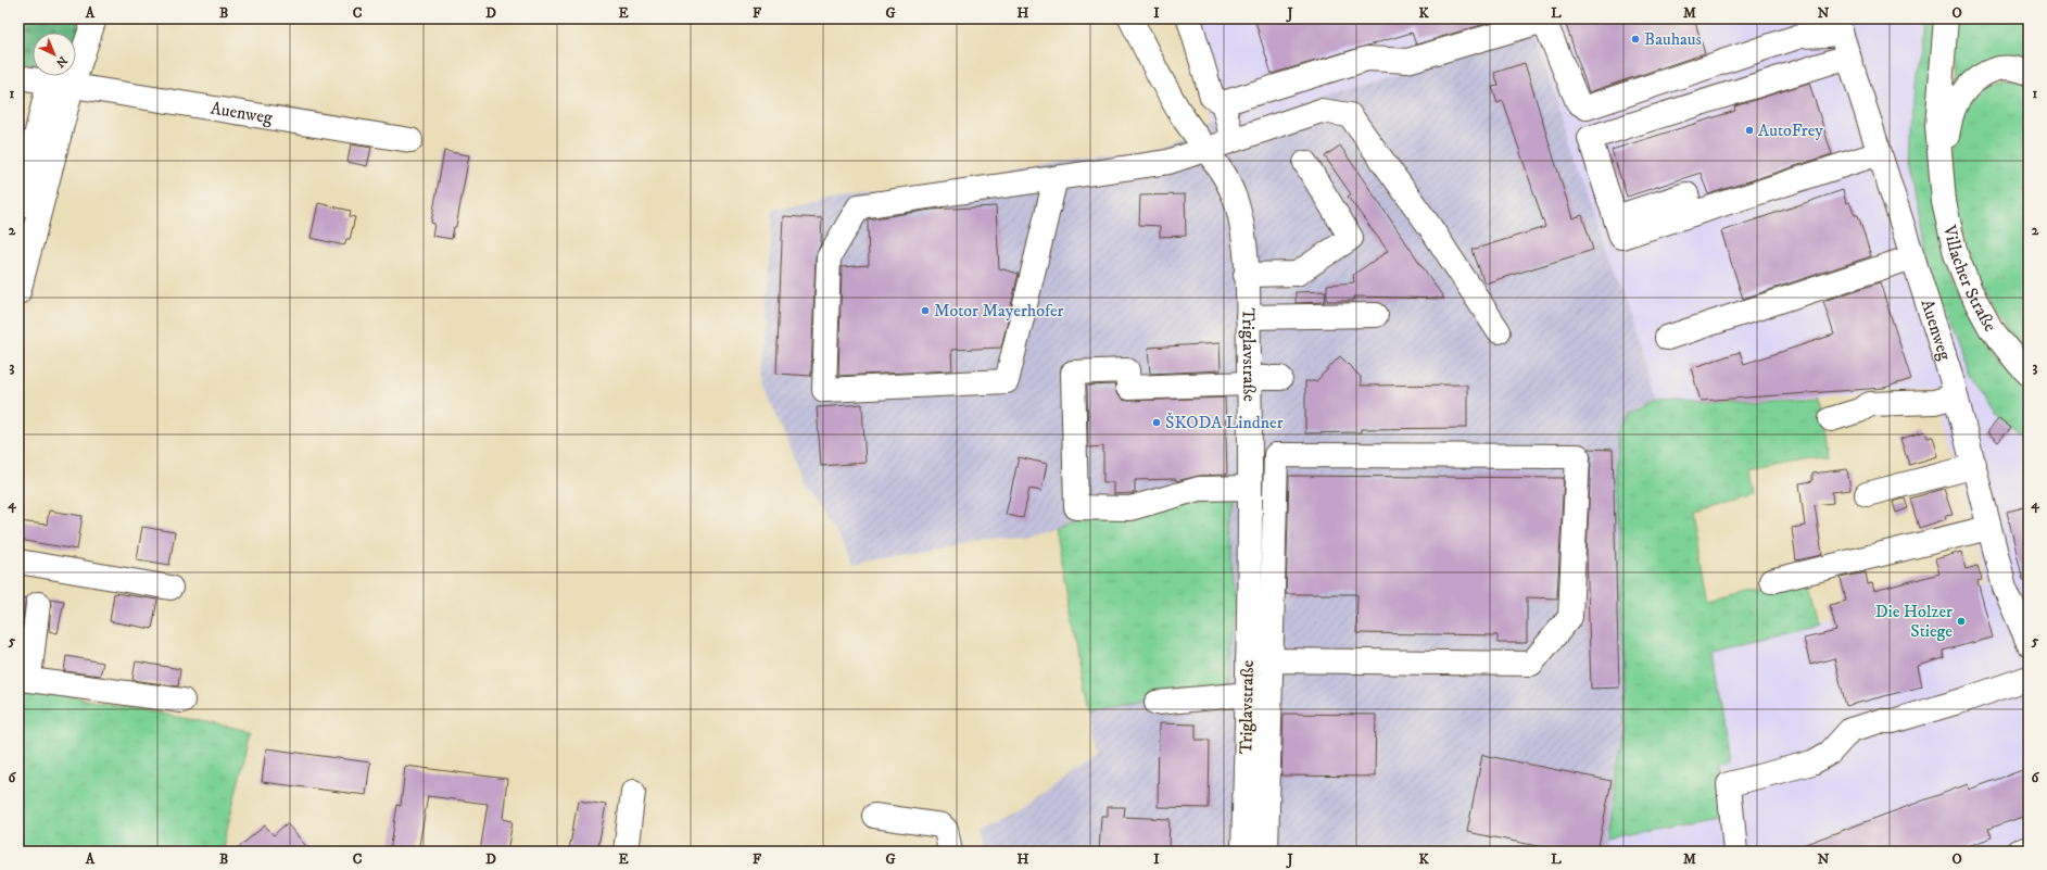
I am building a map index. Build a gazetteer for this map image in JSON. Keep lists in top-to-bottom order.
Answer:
{
  "streets": {
    "street": ["Auenweg", "Villacher Straße", "Triglavstraße"]
  },
  "places": [
    "Bauhaus",
    "AutoFrey",
    "Motor Mayerhofer",
    "ŠKODA Lindner",
    "Die Holzer Stiege"
  ],
  "north": "bottom right",
  "grid": {
    "columns": [
      "A",
      "B",
      "C",
      "D",
      "E",
      "F",
      "G",
      "H",
      "I",
      "J",
      "K",
      "L",
      "M",
      "N",
      "O"
    ],
    "rows": [
      "1",
      "2",
      "3",
      "4",
      "5",
      "6"
    ]
  }
}
